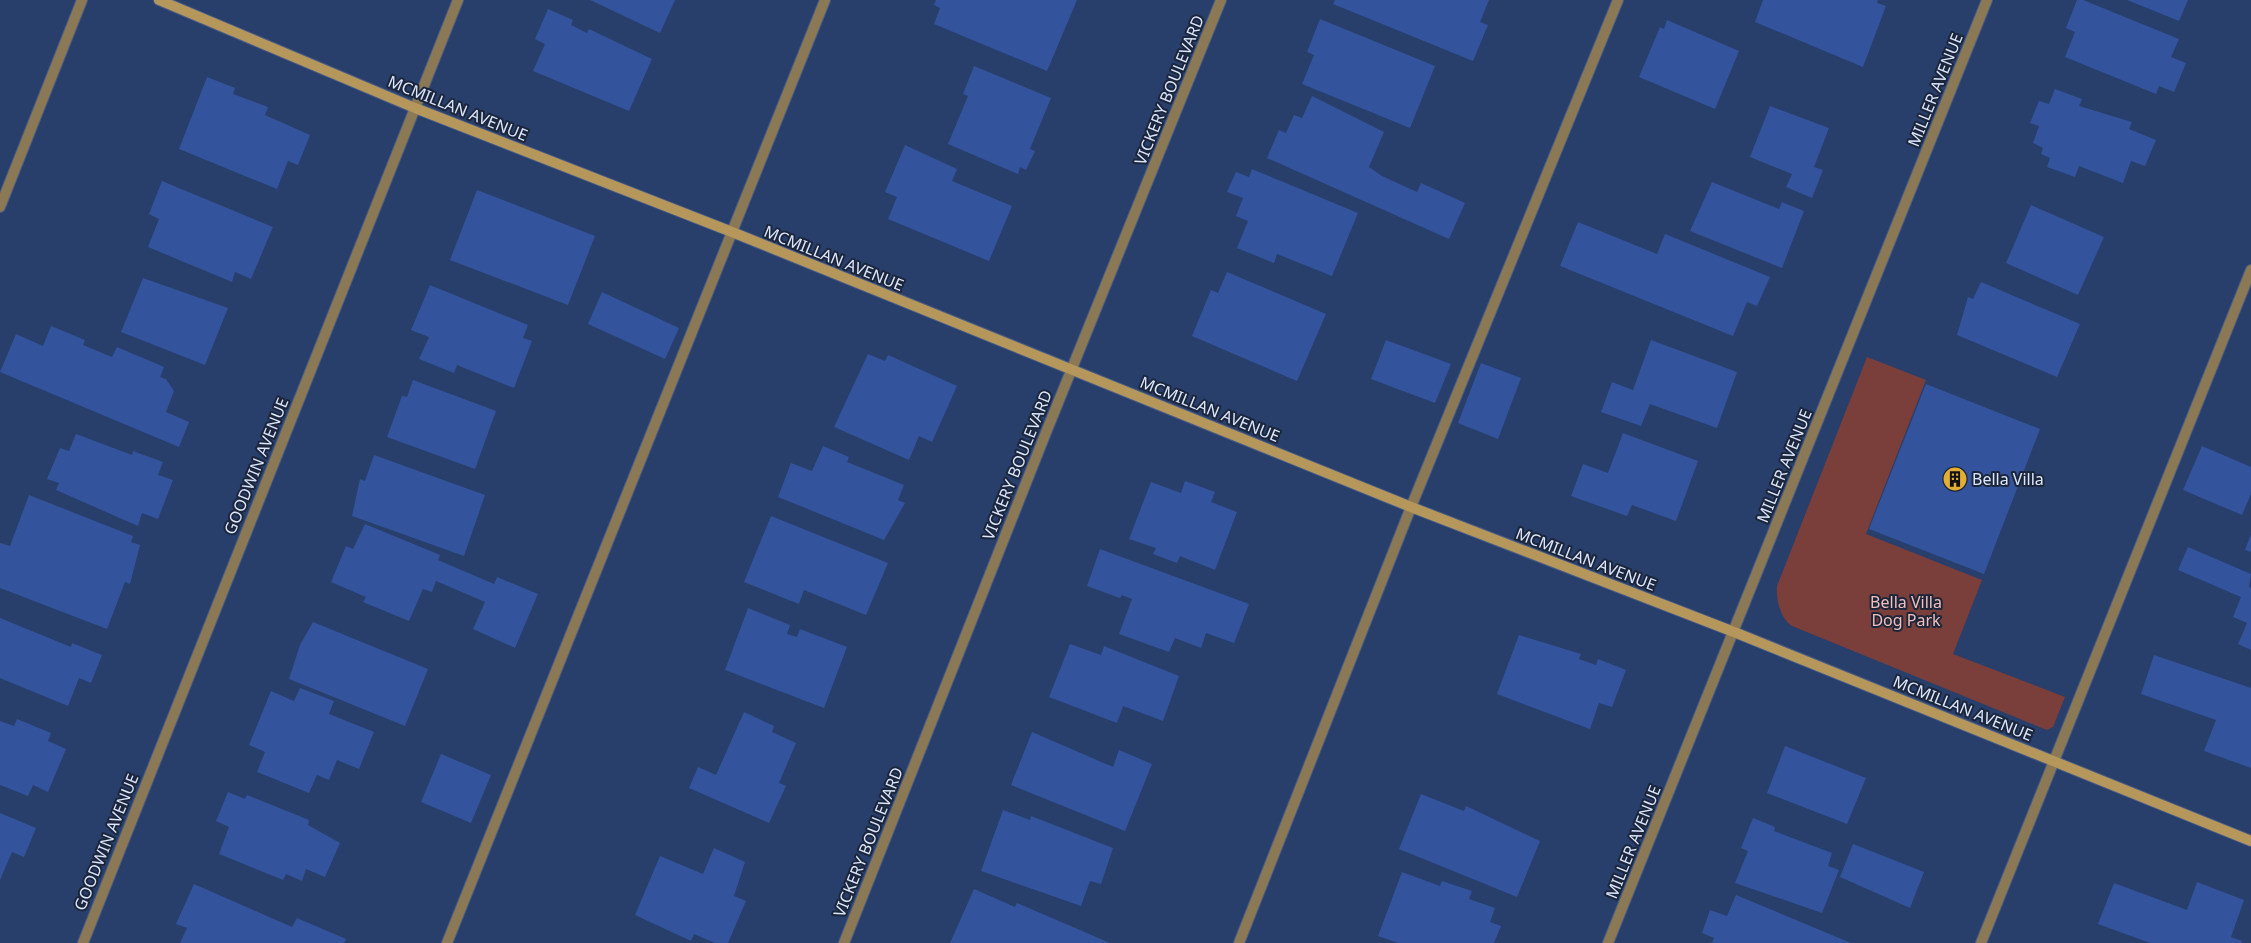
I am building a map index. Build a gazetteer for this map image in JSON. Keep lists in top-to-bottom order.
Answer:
{
  "streets": {
    "street": [
      "VICKERY BOULEVARD",
      "MILLER AVENUE",
      "MCMILLAN AVENUE",
      "GOODWIN AVENUE"
    ]
  },
  "crossings": [
    ["VICKERY BOULEVARD", "MCMILLAN AVENUE"],
    ["MILLER AVENUE", "MCMILLAN AVENUE"],
    ["MCMILLAN AVENUE", "GOODWIN AVENUE"]
  ],
  "parks": ["Bella Villa Dog Park"],
  "places": {
    "building": ["Bella Villa"]
  }
}
